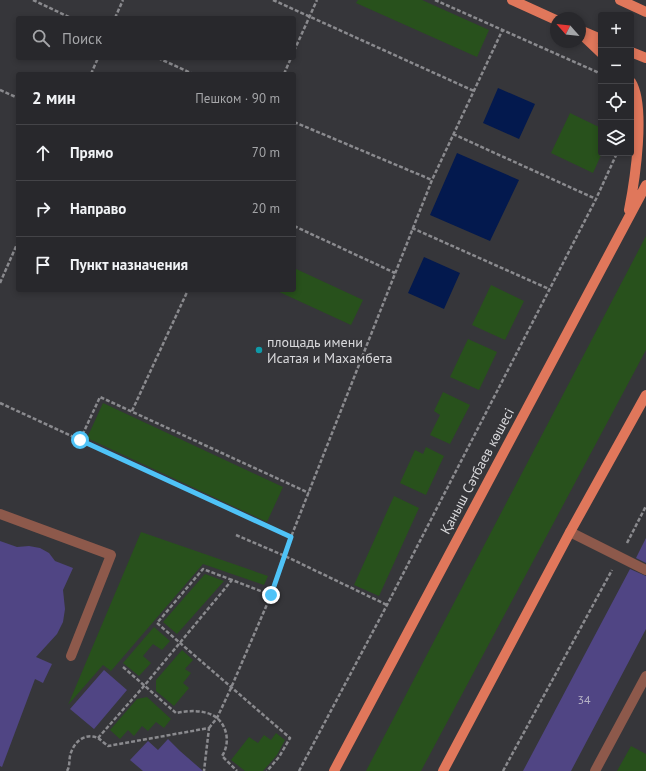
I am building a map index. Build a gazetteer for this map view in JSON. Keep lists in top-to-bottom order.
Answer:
{
  "streets": {
    "main road": ["Қаныш Сәтбаев көшесі"]
  },
  "places": ["площадь имени Исатая и Махамбета"],
  "house_numbers": ["34"],
  "north": "top left",
  "page": {
    "map_buttons": ["+", "−"],
    "search": "Поиск",
    "heading": ["2 мин", "Пешком · 90 m"],
    "list": [
      ["Прямо", "70 m"],
      ["Направо", "20 m"],
      "Пункт назначения"
    ]
  }
}
